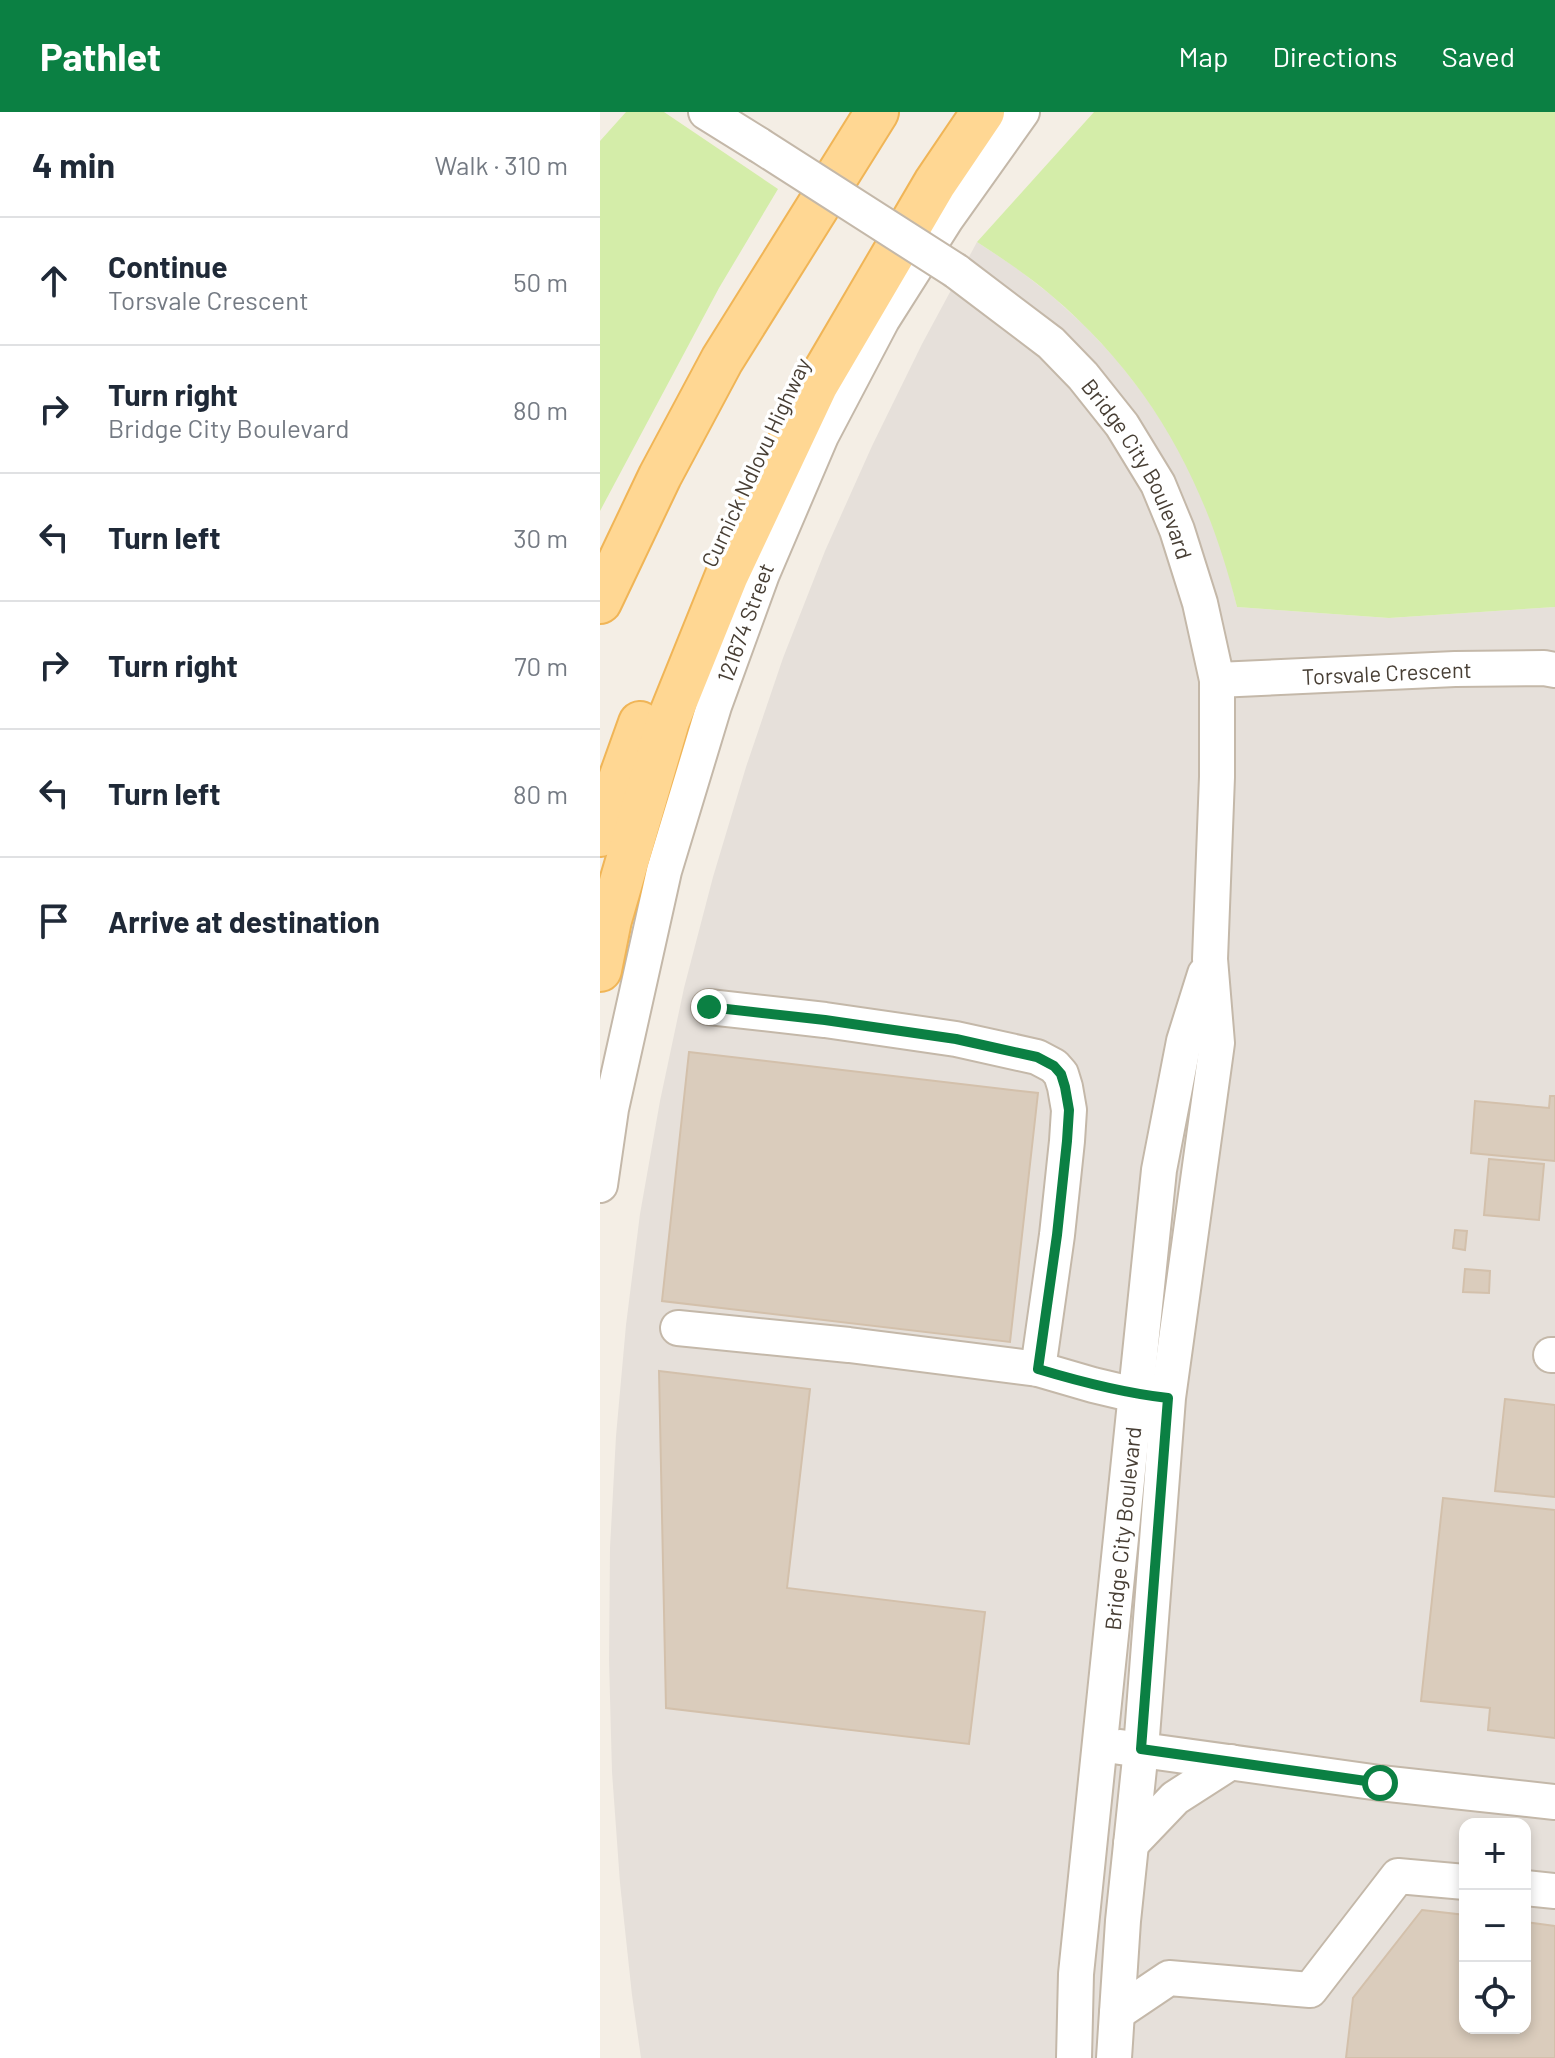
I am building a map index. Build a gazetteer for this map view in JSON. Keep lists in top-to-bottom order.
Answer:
{
  "streets": {
    "main road": ["Curnick Ndlovu Highway"],
    "street": ["Bridge City Boulevard", "121674 Street", "Torsvale Crescent"]
  },
  "crossings": [
    ["Bridge City Boulevard", "Torsvale Crescent"]
  ],
  "page": {
    "header": "Pathlet",
    "nav": ["Map", "Directions", "Saved"],
    "heading": ["4 min", "Walk · 310 m"],
    "list": [
      ["Continue", "Torsvale Crescent", "50 m"],
      ["Turn right", "Bridge City Boulevard", "80 m"],
      ["Turn left", "30 m"],
      ["Turn right", "70 m"],
      ["Turn left", "80 m"],
      "Arrive at destination"
    ],
    "map_buttons": ["+", "−"]
  }
}
